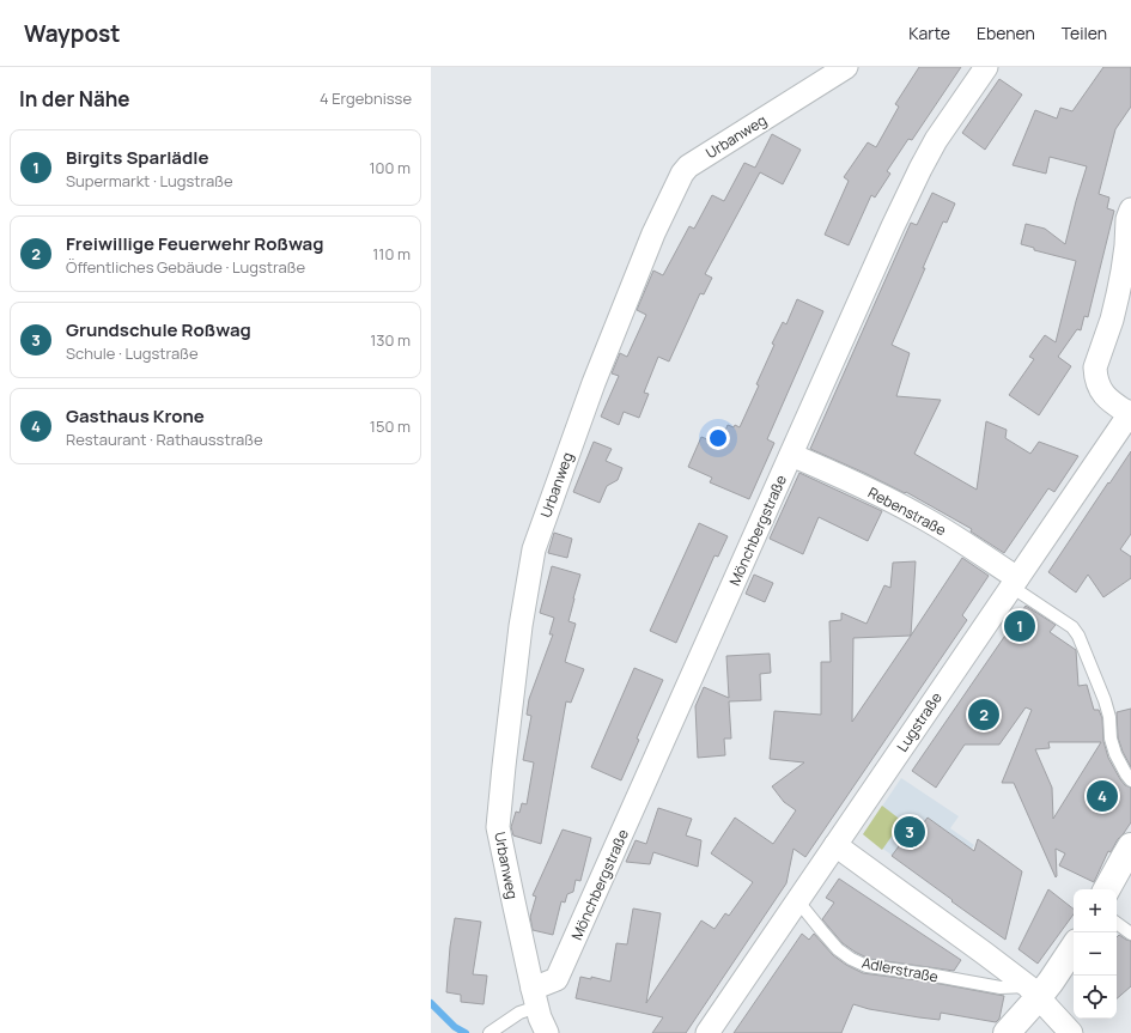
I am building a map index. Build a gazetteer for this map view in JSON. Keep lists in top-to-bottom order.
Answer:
{
  "streets": {
    "street": [
      "Urbanweg",
      "Rebenstraße",
      "Mönchbergstraße",
      "Lugstraße"
    ],
    "lane": ["Adlerstraße"]
  },
  "crossings": [
    ["Urbanweg", "Mönchbergstraße"],
    ["Rebenstraße", "Mönchbergstraße"],
    ["Rebenstraße", "Lugstraße"],
    ["Lugstraße", "Adlerstraße"]
  ],
  "page": {
    "header": "Waypost",
    "nav": ["Karte", "Ebenen", "Teilen"],
    "heading": ["In der Nähe", "4 Ergebnisse"],
    "list": [
      {
        "mark": "1",
        "name": "Birgits Sparlädle",
        "note": "Supermarkt · Lugstraße",
        "value": "100 m"
      },
      {
        "mark": "2",
        "name": "Freiwillige Feuerwehr Roßwag",
        "note": "Öffentliches Gebäude · Lugstraße",
        "value": "110 m"
      },
      {
        "mark": "3",
        "name": "Grundschule Roßwag",
        "note": "Schule · Lugstraße",
        "value": "130 m"
      },
      {
        "mark": "4",
        "name": "Gasthaus Krone",
        "note": "Restaurant · Rathausstraße",
        "value": "150 m"
      }
    ],
    "pins": [
      "1",
      "2",
      "4",
      "3"
    ],
    "map_buttons": ["+", "−"]
  }
}
